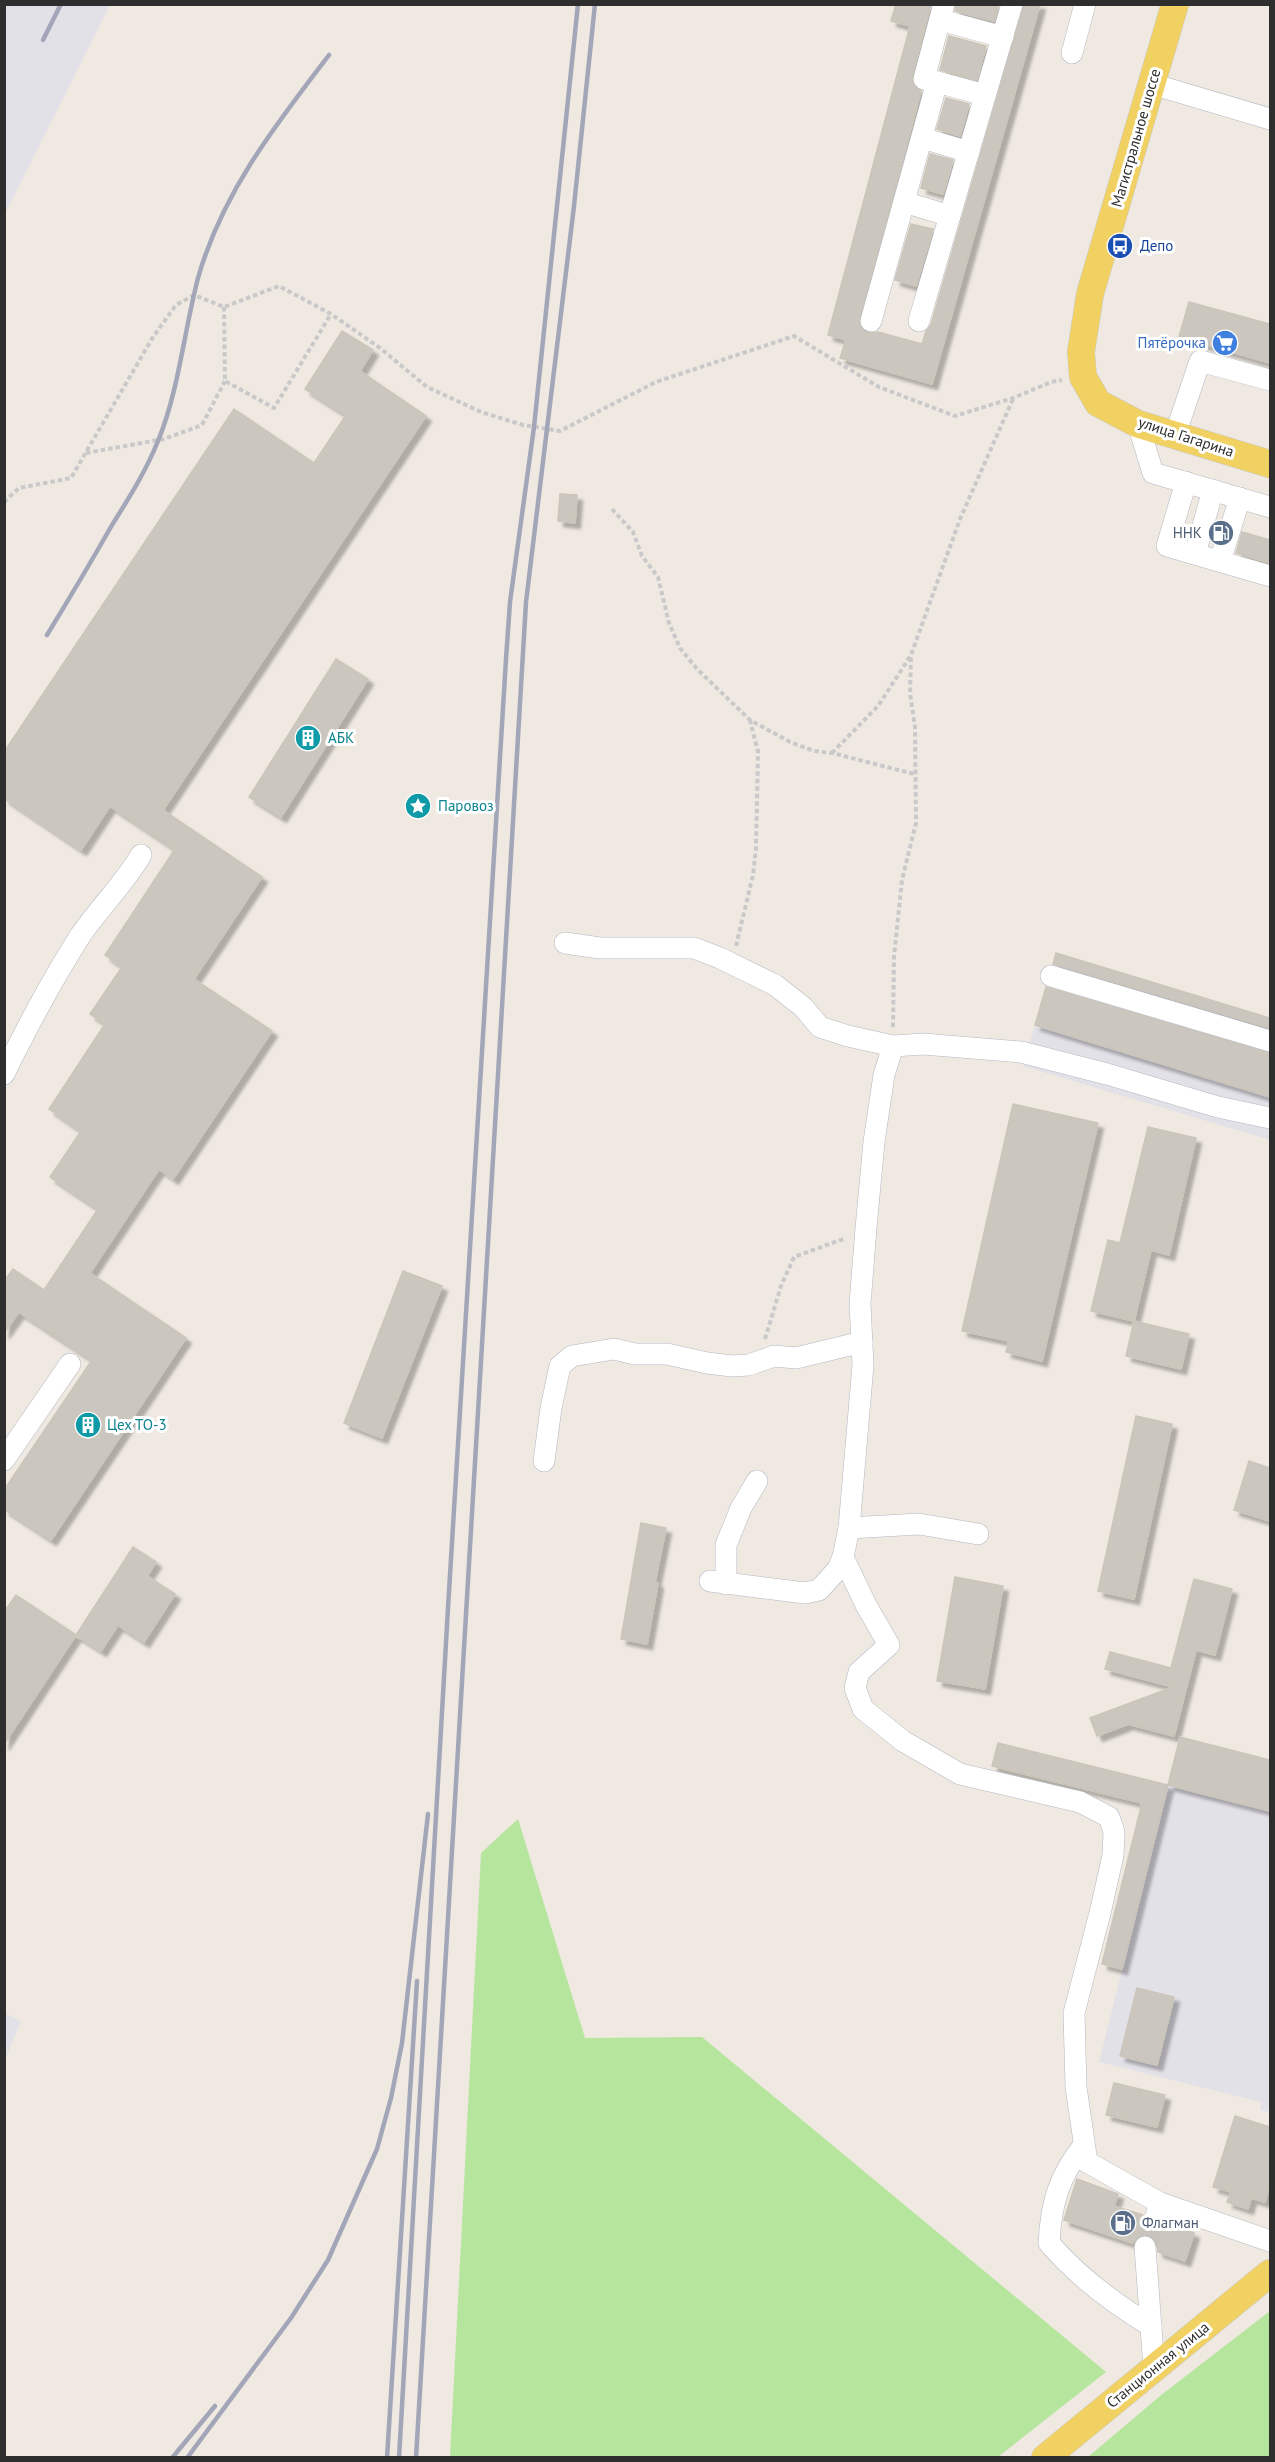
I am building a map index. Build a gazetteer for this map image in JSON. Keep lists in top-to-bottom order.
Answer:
{
  "streets": {
    "main road": ["Магистральное шоссе", "улица Гагарина", "Станционная улица"]
  },
  "crossings": [
    ["Магистральное шоссе", "улица Гагарина"]
  ],
  "places": {
    "bus stop": ["Депо"],
    "supermarket": ["Пятёрочка"],
    "fuel station": ["ННК", "Флагман"],
    "building": ["АБК", "Цех ТО-3"],
    "place": ["Паровоз"]
  }
}
